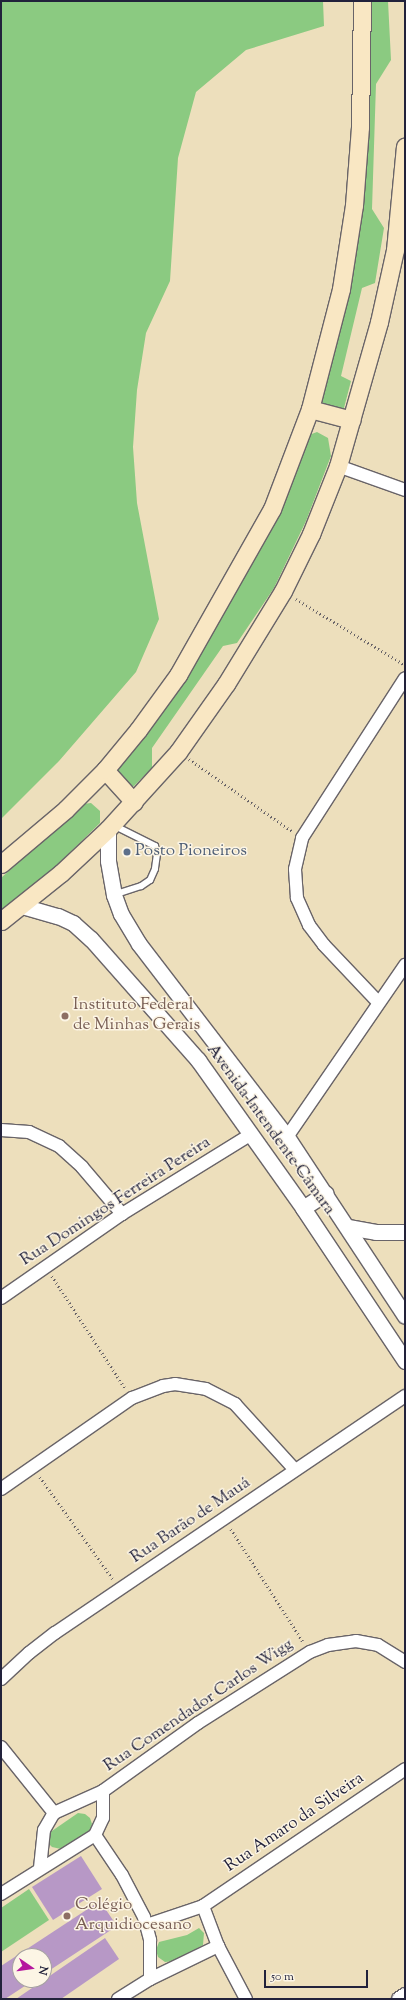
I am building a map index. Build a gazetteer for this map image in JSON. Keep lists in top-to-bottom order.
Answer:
{
  "streets": {
    "street": [
      "Avenida Intendente Câmara",
      "Rua Domingos Ferreira Pereira",
      "Rua Barão de Mauá",
      "Rua Comendador Carlos Wigg",
      "Rua Amaro da Silveira"
    ]
  },
  "crossings": [
    ["Avenida Intendente Câmara", "Rua Domingos Ferreira Pereira"]
  ],
  "places": ["Posto Pioneiros", "Instituto Federal de Minhas Gerais", "Colégio Arquidiocesano"],
  "scale_bar": "50 m",
  "north": "right"
}
